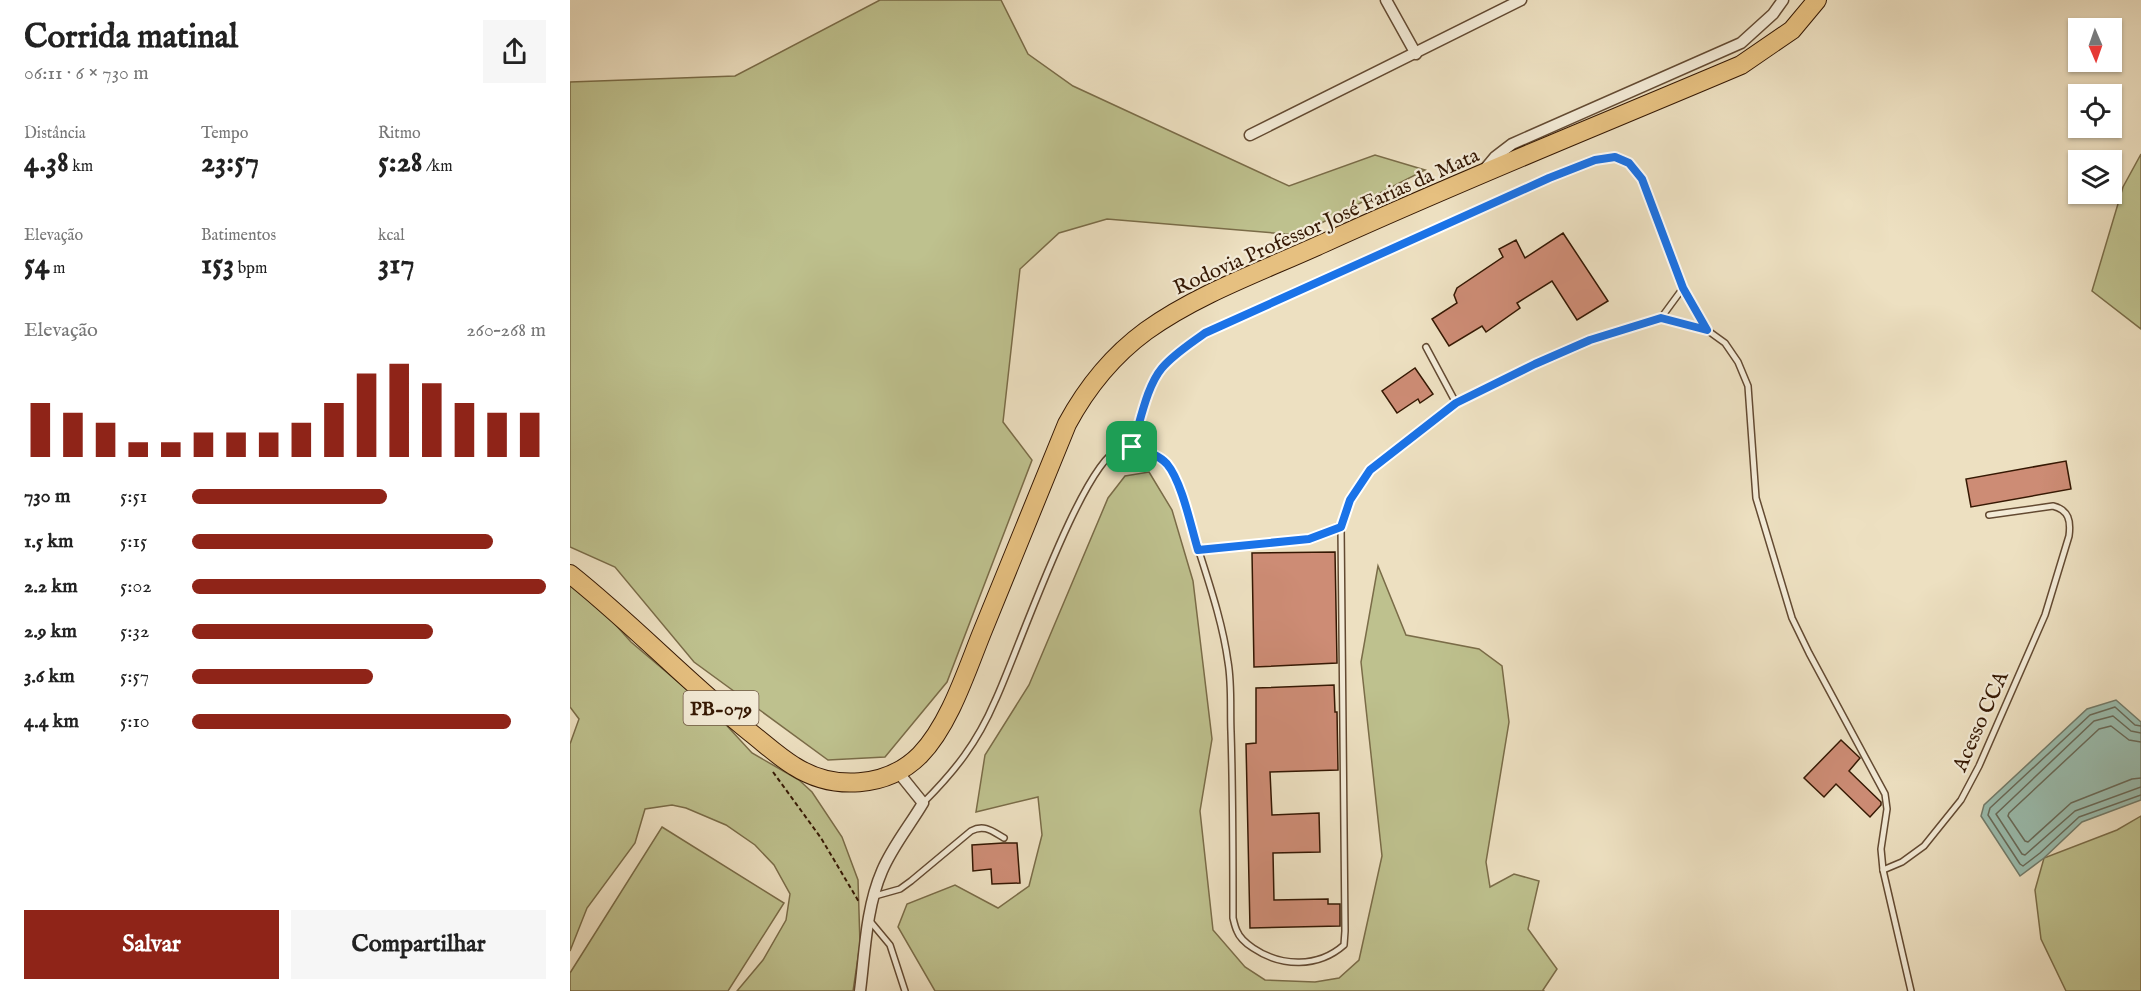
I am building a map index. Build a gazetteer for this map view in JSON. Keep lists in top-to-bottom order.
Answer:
{
  "streets": {
    "main road": ["Rodovia Professor José Farias da Mata", "PB-079"],
    "lane": ["Acesso CCA"]
  },
  "crossings": [
    ["Rodovia Professor José Farias da Mata", "PB-079"]
  ],
  "north": "bottom",
  "page": {
    "heading": ["Corrida matinal", "06:11 · 6 × 730 m"],
    "stats": [
      ["Distância", "4.38 km"],
      ["Tempo", "23:57"],
      ["Ritmo", "5:28 /km"],
      ["Elevação", "54 m"],
      ["Batimentos", "153 bpm"],
      ["kcal", "317"]
    ],
    "chart": ["Elevação", "260–268 m"],
    "list": [
      {
        "name": "730 m",
        "note": "5:51"
      },
      {
        "name": "1.5 km",
        "note": "5:15"
      },
      {
        "name": "2.2 km",
        "note": "5:02"
      },
      {
        "name": "2.9 km",
        "note": "5:32"
      },
      {
        "name": "3.6 km",
        "note": "5:57"
      },
      {
        "name": "4.4 km",
        "note": "5:10"
      }
    ],
    "buttons": ["Salvar", "Compartilhar"]
  }
}
